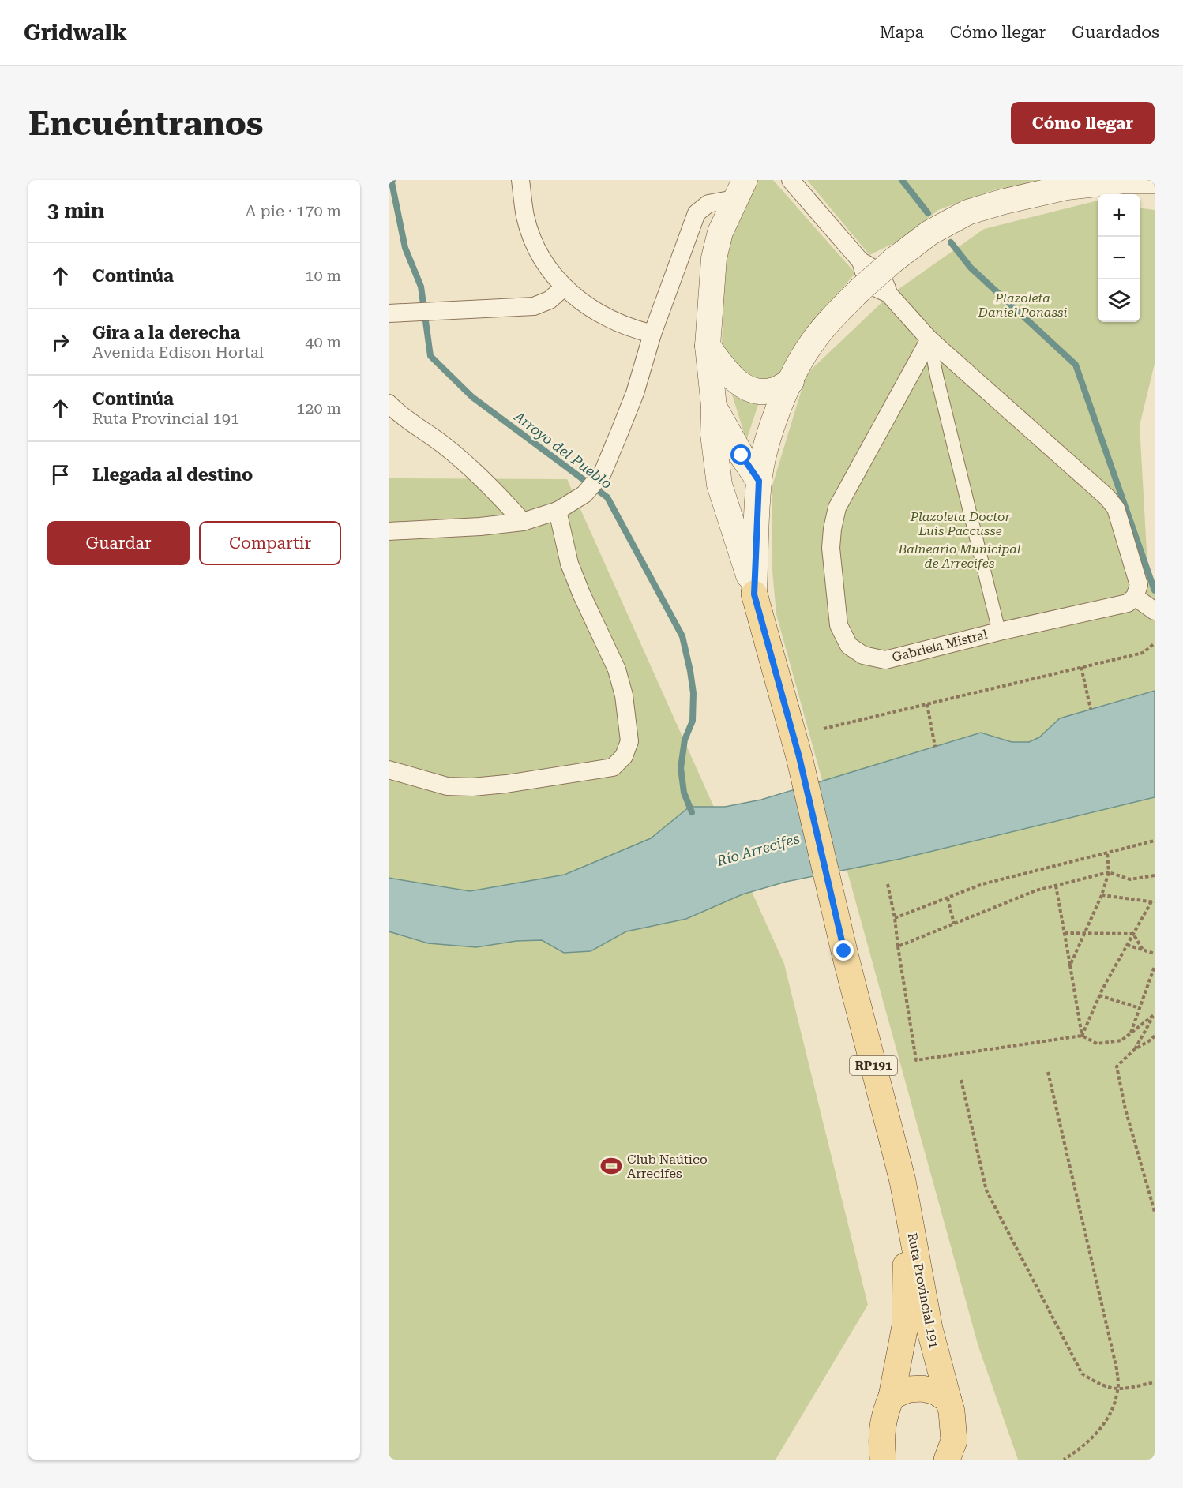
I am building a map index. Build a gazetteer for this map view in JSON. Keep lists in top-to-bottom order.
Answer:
{
  "streets": {
    "main road": ["RP191", "Ruta Provincial 191"],
    "street": ["Gabriela Mistral"]
  },
  "crossings": [
    ["RP191", "Ruta Provincial 191"]
  ],
  "water": ["Arroyo del Pueblo", "Río Arrecifes"],
  "parks": ["Plazoleta Daniel Ponassi", "Plazoleta Doctor Luis Paccusse", "Balneario Municipal de Arrecifes"],
  "places": {
    "sports": ["Club Naútico Arrecifes"]
  },
  "page": {
    "header": "Gridwalk",
    "nav": ["Mapa", "Cómo llegar", "Guardados"],
    "buttons": [
      "Cómo llegar",
      ["Guardar", "Compartir"]
    ],
    "title": "Encuéntranos",
    "heading": ["3 min", "A pie · 170 m"],
    "map_buttons": ["+", "−"],
    "list": [
      ["Continúa", "10 m"],
      ["Gira a la derecha", "Avenida Edison Hortal", "40 m"],
      ["Continúa", "Ruta Provincial 191", "120 m"],
      "Llegada al destino"
    ]
  }
}
